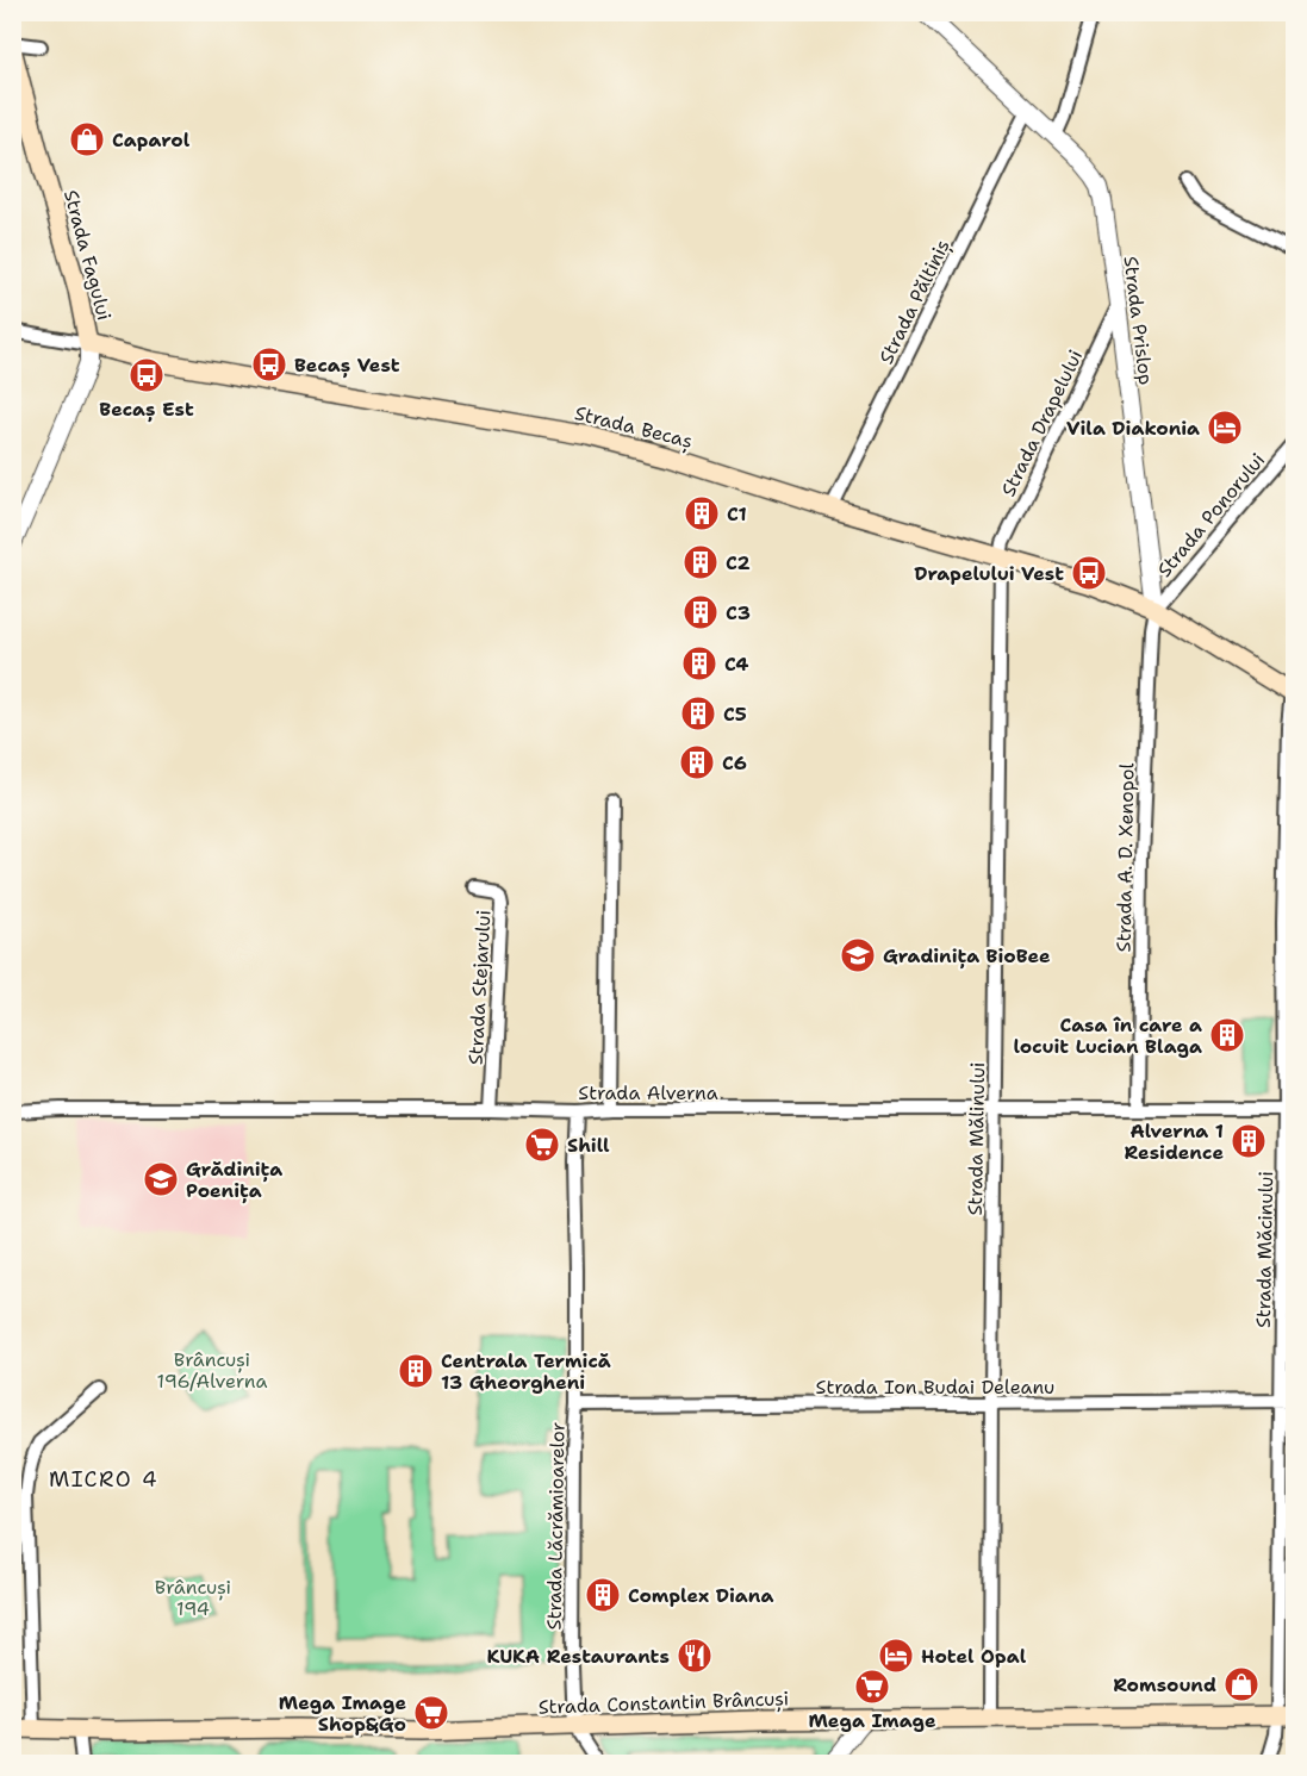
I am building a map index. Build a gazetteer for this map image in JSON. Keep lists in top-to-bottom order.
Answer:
{
  "streets": {
    "main road": ["Strada Fagului", "Strada Becaș", "Strada Constantin Brâncuși"],
    "street": [
      "Strada Păltiniș",
      "Strada Prislop",
      "Strada Drapelului",
      "Strada Ponorului",
      "Strada A. D. Xenopol",
      "Strada Stejarului",
      "Strada Alverna",
      "Strada Mălinului",
      "Strada Măcinului",
      "Strada Ion Budai Deleanu",
      "Strada Lăcrămioarelor"
    ]
  },
  "crossings": [
    ["Strada Fagului", "Strada Becaș"],
    ["Strada Păltiniș", "Strada Prislop"],
    ["Strada Păltiniș", "Strada Becaș"],
    ["Strada Prislop", "Strada Drapelului"],
    ["Strada Prislop", "Strada Becaș"],
    ["Strada Prislop", "Strada Ponorului"],
    ["Strada Prislop", "Strada A. D. Xenopol"],
    ["Strada Drapelului", "Strada Becaș"],
    ["Strada Drapelului", "Strada Mălinului"],
    ["Strada Becaș", "Strada Ponorului"],
    ["Strada Becaș", "Strada A. D. Xenopol"],
    ["Strada Becaș", "Strada Mălinului"],
    ["Strada Becaș", "Strada Măcinului"],
    ["Strada Ponorului", "Strada A. D. Xenopol"],
    ["Strada A. D. Xenopol", "Strada Alverna"],
    ["Strada Stejarului", "Strada Alverna"],
    ["Strada Alverna", "Strada Mălinului"],
    ["Strada Alverna", "Strada Măcinului"],
    ["Strada Alverna", "Strada Lăcrămioarelor"],
    ["Strada Mălinului", "Strada Ion Budai Deleanu"],
    ["Strada Mălinului", "Strada Constantin Brâncuși"],
    ["Strada Măcinului", "Strada Ion Budai Deleanu"],
    ["Strada Măcinului", "Strada Constantin Brâncuși"],
    ["Strada Ion Budai Deleanu", "Strada Lăcrămioarelor"],
    ["Strada Lăcrămioarelor", "Strada Constantin Brâncuși"]
  ],
  "districts": ["MICRO 4"],
  "parks": ["Brâncuși 196/Alverna", "Brâncuși 194"],
  "places": {
    "shop": ["Caparol", "Romsound"],
    "bus stop": ["Becaș Vest", "Becaș Est", "Drapelului Vest"],
    "hotel": ["Vila Diakonia", "Hotel Opal"],
    "building": [
      "C1",
      "C2",
      "C3",
      "C4",
      "C5",
      "C6",
      "Casa în care a locuit Lucian Blaga",
      "Alverna 1 Residence",
      "Centrala Termică 13 Gheorgheni",
      "Complex Diana"
    ],
    "school or university": ["Gradinița BioBee", "Grădinița Poenița"],
    "supermarket": ["Shill", "Mega Image", "Mega Image Shop&Go"],
    "restaurant": ["KUKA Restaurants"]
  }
}
